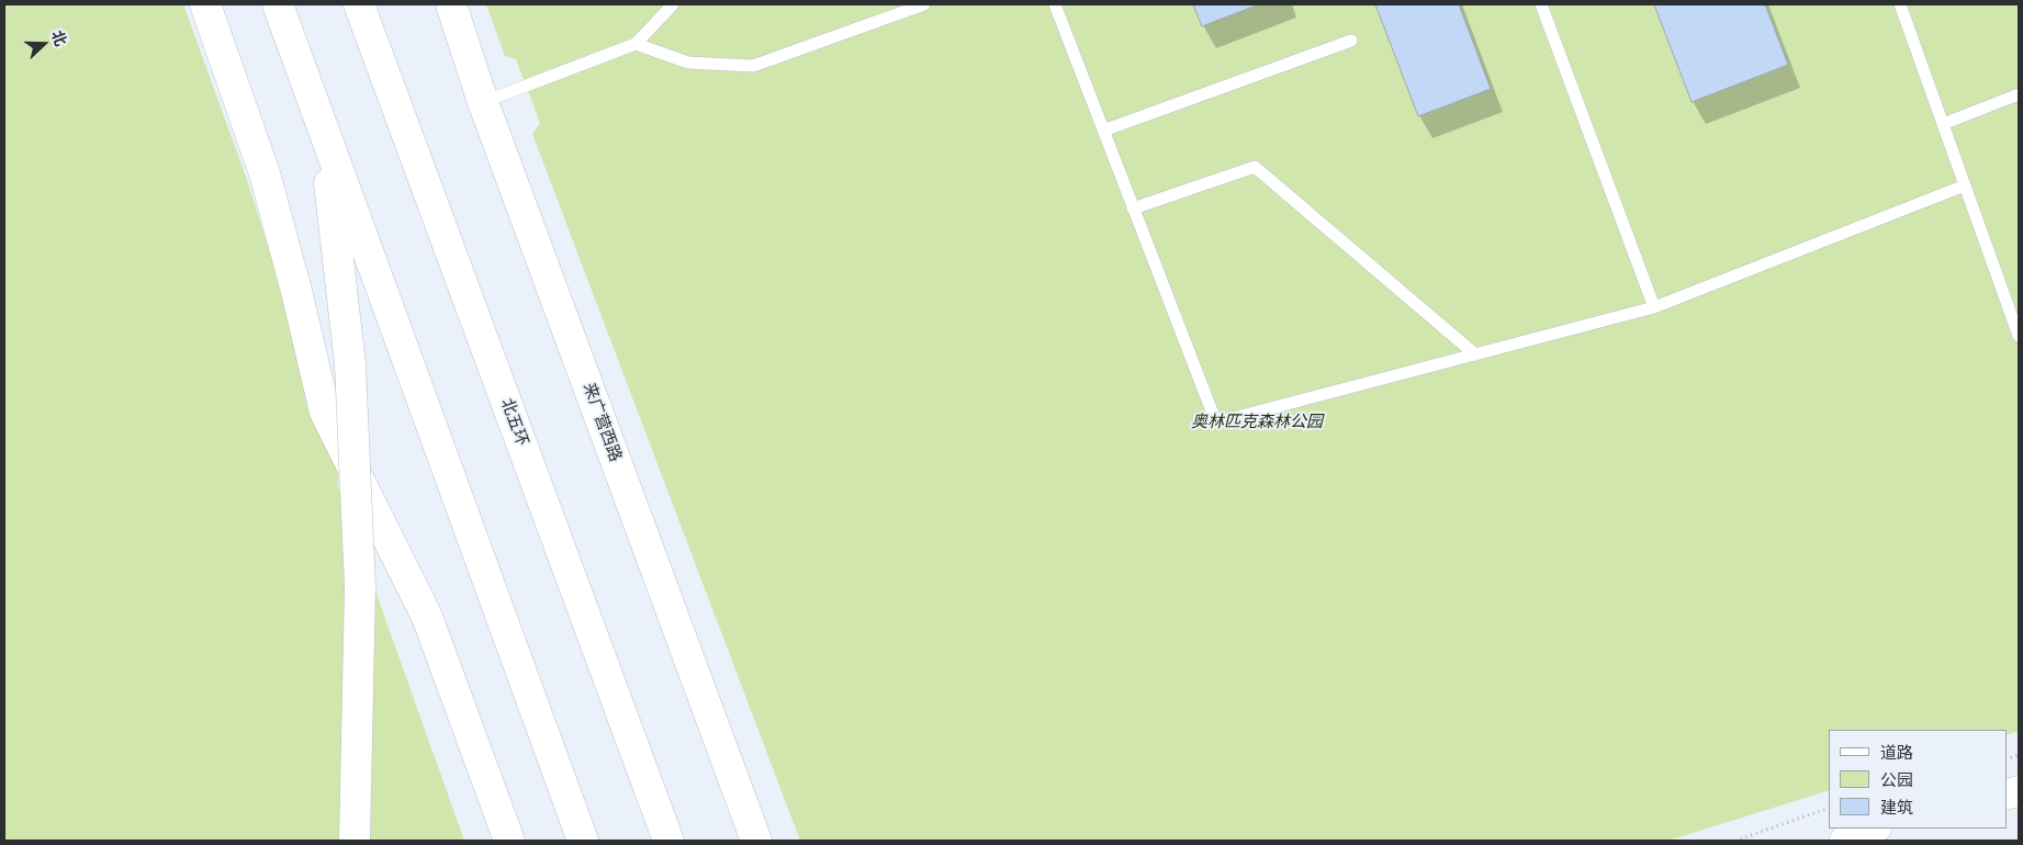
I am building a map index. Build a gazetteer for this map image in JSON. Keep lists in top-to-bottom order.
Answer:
{
  "streets": {
    "main road": ["北五环", "来广营西路"]
  },
  "parks": ["奥林匹克森林公园"],
  "legend": ["道路", "公园", "建筑"],
  "north": "right"
}
